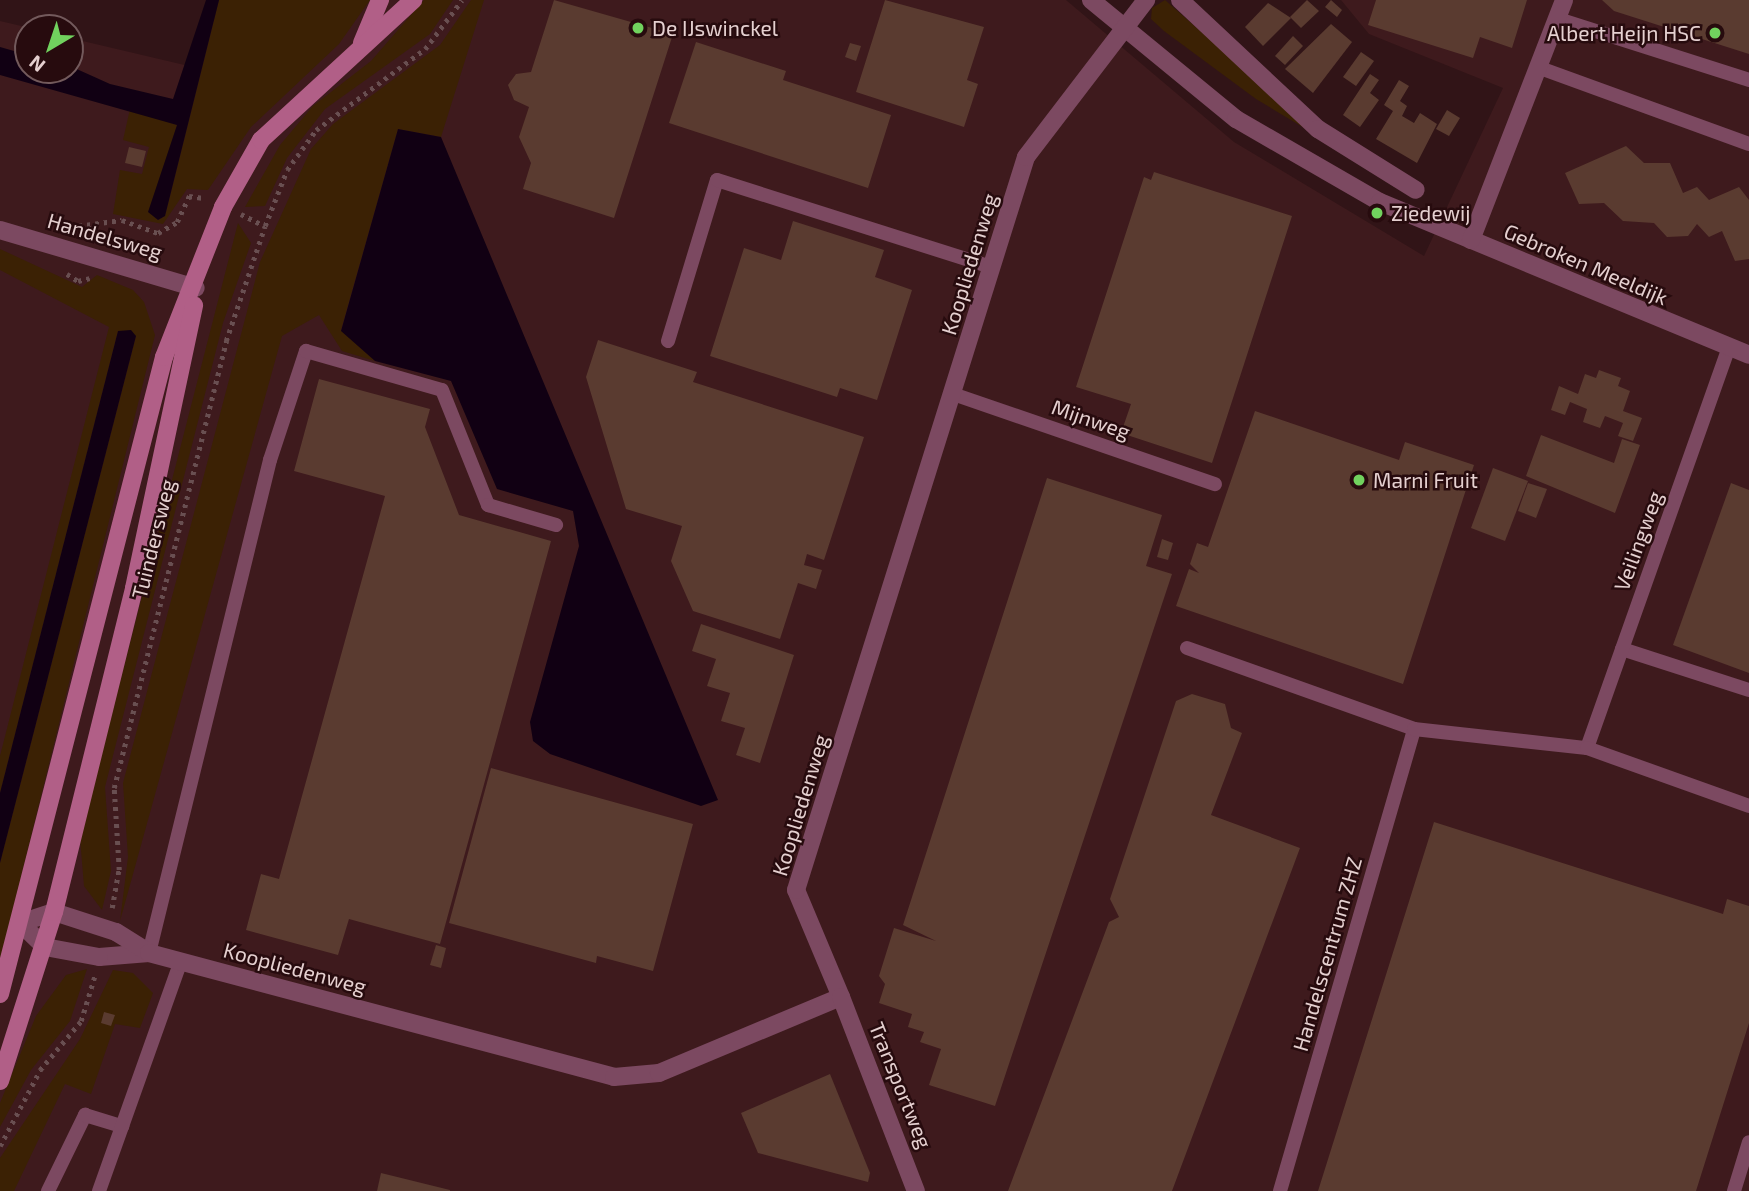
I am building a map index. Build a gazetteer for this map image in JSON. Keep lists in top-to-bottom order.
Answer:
{
  "streets": {
    "main road": ["Tuindersweg"],
    "street": [
      "Handelsweg",
      "Koopliedenweg",
      "Gebroken Meeldijk",
      "Transportweg"
    ],
    "lane": ["Mijnweg", "Veilingweg", "Handelscentrum ZHZ"]
  },
  "crossings": [
    ["Handelsweg", "Tuindersweg"],
    ["Koopliedenweg", "Gebroken Meeldijk"],
    ["Koopliedenweg", "Mijnweg"],
    ["Koopliedenweg", "Tuindersweg"],
    ["Koopliedenweg", "Transportweg"],
    ["Gebroken Meeldijk", "Veilingweg"]
  ],
  "places": [
    "De IJswinckel",
    "Albert Heijn HSC",
    "Ziedewij",
    "Marni Fruit"
  ],
  "north": "bottom left"
}
